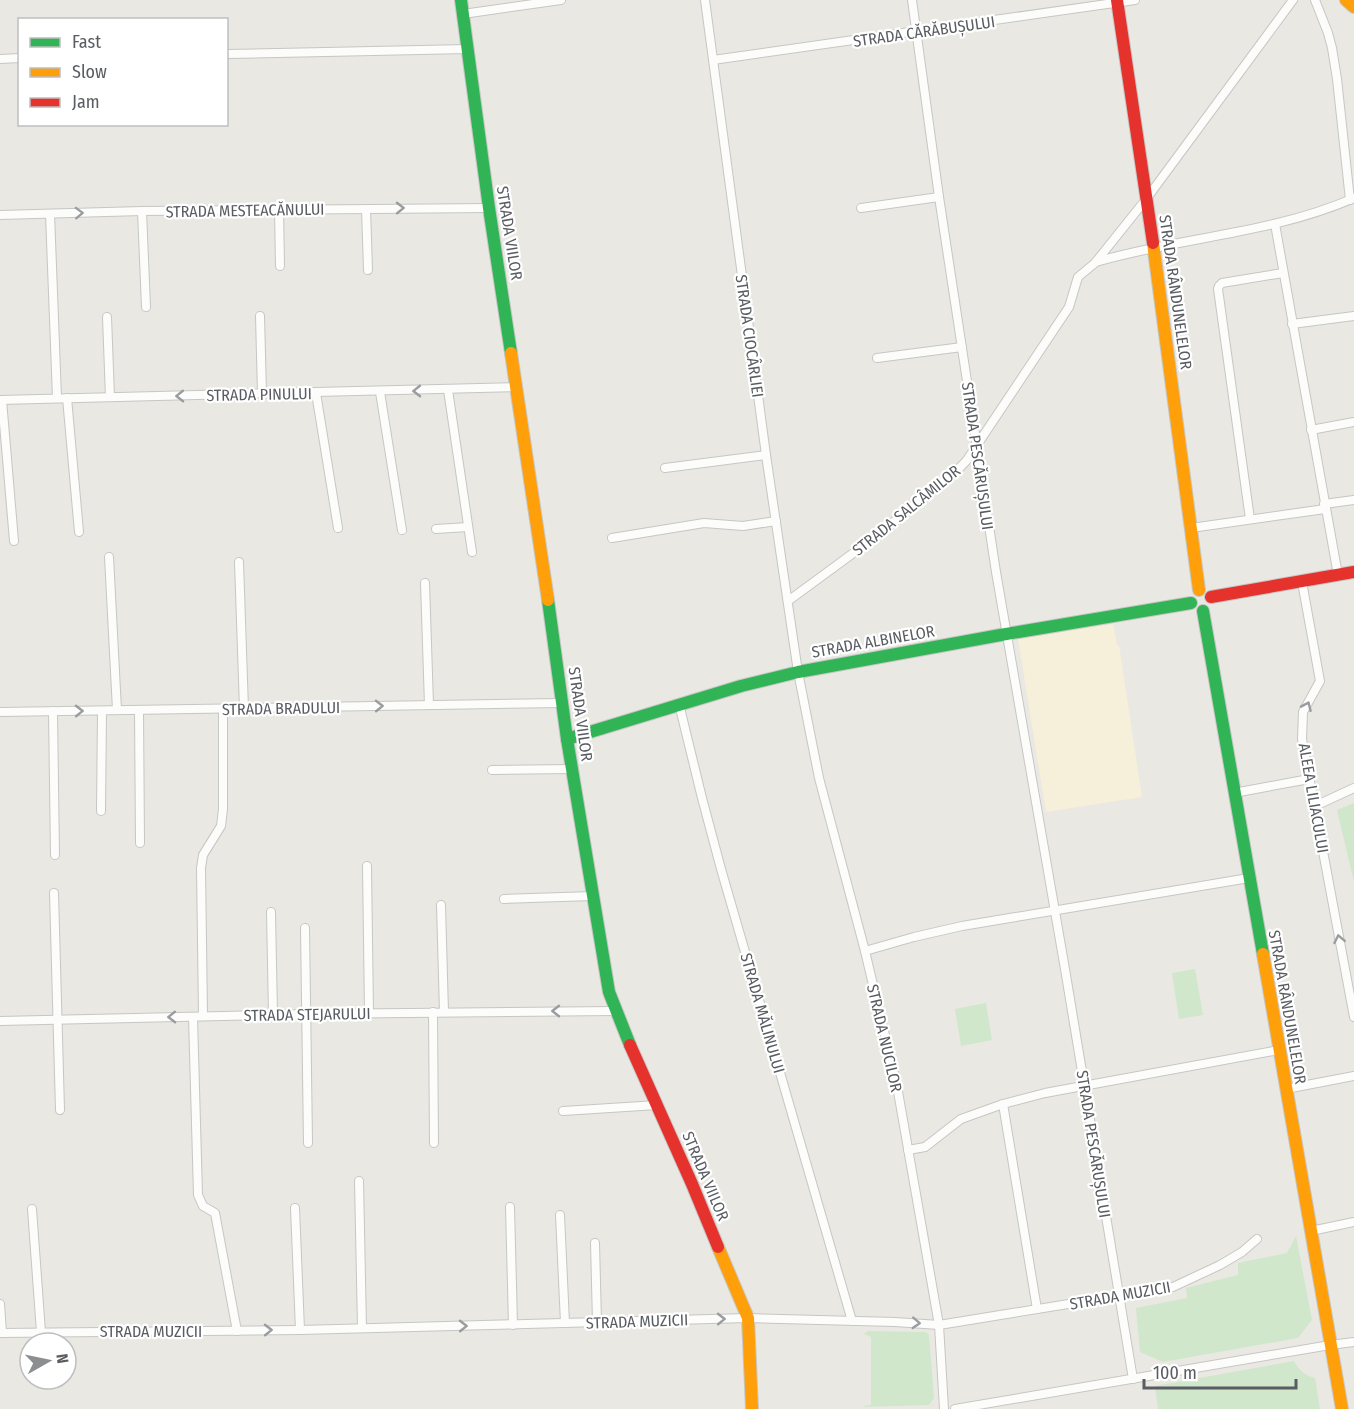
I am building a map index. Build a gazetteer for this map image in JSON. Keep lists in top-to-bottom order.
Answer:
{
  "streets": {
    "street": [
      "STRADA CĂRĂBUȘULUI",
      "STRADA MESTEACĂNULUI",
      "STRADA VIILOR",
      "STRADA RÂNDUNELELOR",
      "STRADA CIOCÂRLIEI",
      "STRADA PINULUI",
      "STRADA PESCĂRUȘULUI",
      "STRADA SALCÂMILOR",
      "STRADA ALBINELOR",
      "STRADA BRADULUI",
      "ALEEA LILIACULUI",
      "STRADA MĂLINULUI",
      "STRADA STEJARULUI",
      "STRADA NUCILOR",
      "STRADA MUZICII"
    ]
  },
  "crossings": [
    ["STRADA CĂRĂBUȘULUI", "STRADA RÂNDUNELELOR"],
    ["STRADA CĂRĂBUȘULUI", "STRADA CIOCÂRLIEI"],
    ["STRADA CĂRĂBUȘULUI", "STRADA PESCĂRUȘULUI"],
    ["STRADA MESTEACĂNULUI", "STRADA VIILOR"],
    ["STRADA VIILOR", "STRADA PINULUI"],
    ["STRADA VIILOR", "STRADA ALBINELOR"],
    ["STRADA VIILOR", "STRADA BRADULUI"],
    ["STRADA VIILOR", "STRADA STEJARULUI"],
    ["STRADA VIILOR", "STRADA MUZICII"],
    ["STRADA RÂNDUNELELOR", "STRADA ALBINELOR"],
    ["STRADA CIOCÂRLIEI", "STRADA SALCÂMILOR"],
    ["STRADA CIOCÂRLIEI", "STRADA ALBINELOR"],
    ["STRADA CIOCÂRLIEI", "STRADA NUCILOR"],
    ["STRADA PESCĂRUȘULUI", "STRADA SALCÂMILOR"],
    ["STRADA PESCĂRUȘULUI", "STRADA ALBINELOR"],
    ["STRADA PESCĂRUȘULUI", "STRADA MUZICII"],
    ["STRADA ALBINELOR", "STRADA MĂLINULUI"],
    ["STRADA ALBINELOR", "STRADA NUCILOR"],
    ["STRADA MĂLINULUI", "STRADA MUZICII"],
    ["STRADA NUCILOR", "STRADA MUZICII"]
  ],
  "one_way": [
    "STRADA MESTEACĂNULUI",
    "STRADA PINULUI",
    "STRADA BRADULUI",
    "ALEEA LILIACULUI",
    "STRADA STEJARULUI",
    "STRADA MUZICII"
  ],
  "legend": ["Fast", "Slow", "Jam"],
  "scale_bar": "100 m",
  "north": "right"
}
